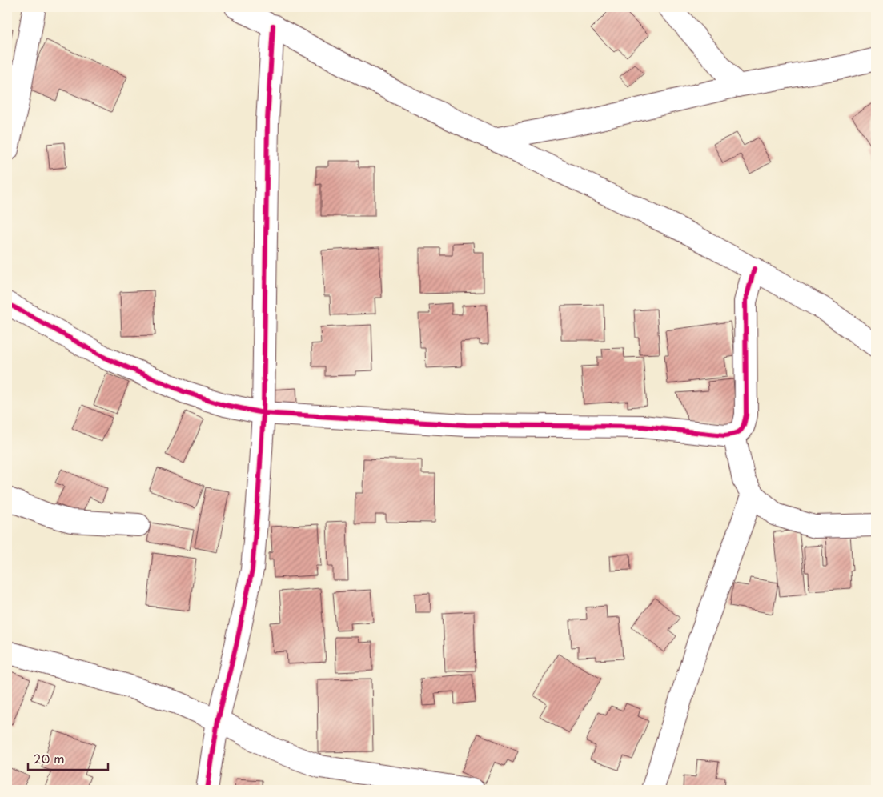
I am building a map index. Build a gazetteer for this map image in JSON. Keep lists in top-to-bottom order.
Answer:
{
  "scale_bar": "20 m"
}
